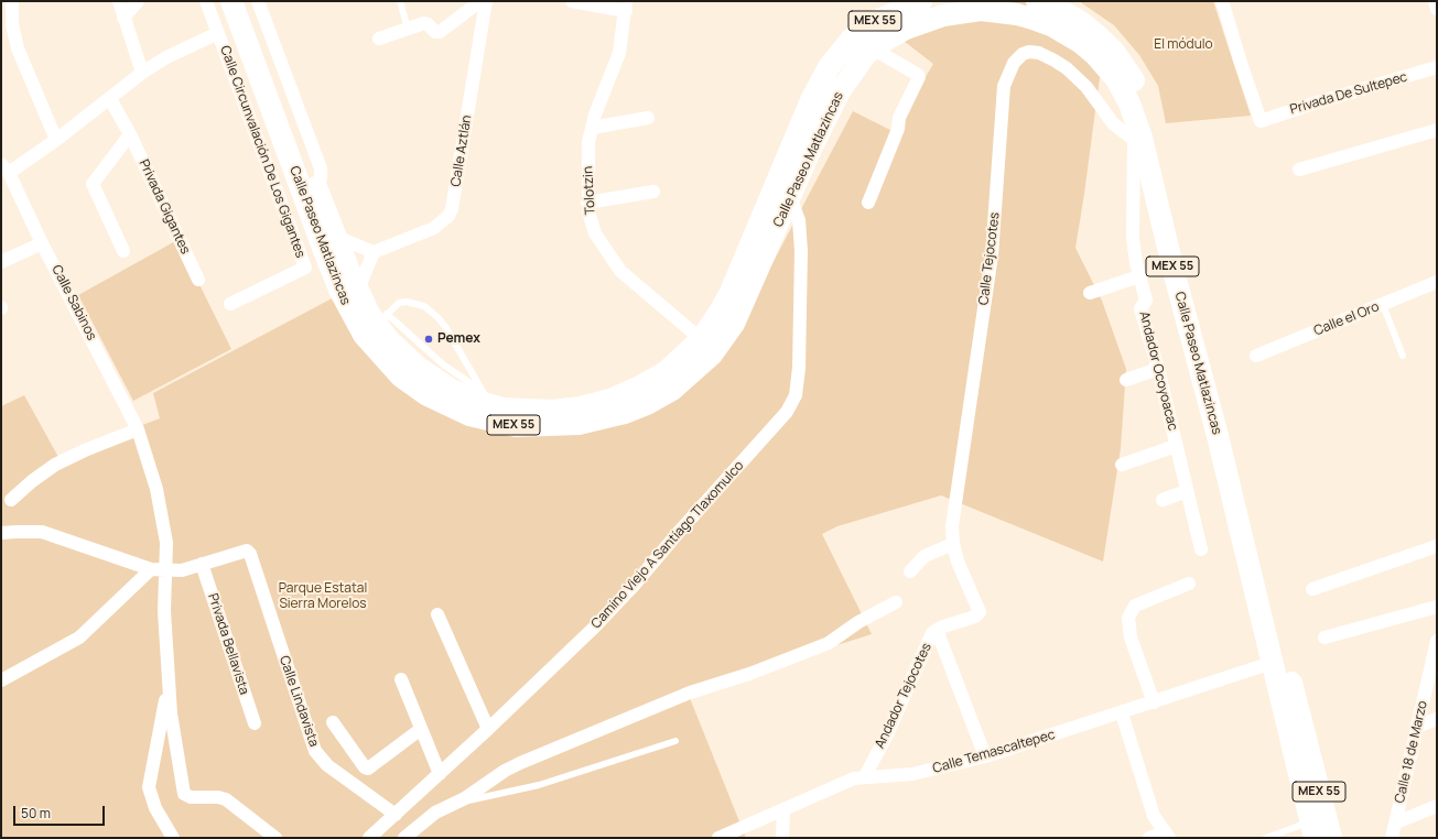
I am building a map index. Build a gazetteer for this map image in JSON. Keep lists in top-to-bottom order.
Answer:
{
  "streets": {
    "highway": ["MEX 55", "Calle Paseo Matlazincas"],
    "street": [
      "Privada De Sultepec",
      "Calle Aztlán",
      "Calle Circunvalación De Los Gigantes",
      "Tolotzin",
      "Privada Gigantes",
      "Calle Tejocotes",
      "Calle Sabinos",
      "Calle el Oro",
      "Andador Ocoyoacac",
      "Camino Viejo A Santiago Tlaxomulco",
      "Privada Bellavista",
      "Andador Tejocotes",
      "Calle Lindavista",
      "Calle Temascaltepec",
      "Calle 18 de Marzo"
    ]
  },
  "crossings": [
    ["Calle Circunvalación De Los Gigantes", "Calle Sabinos"],
    ["Calle Paseo Matlazincas", "Tolotzin"],
    ["Calle Paseo Matlazincas", "Calle Tejocotes"],
    ["Calle Paseo Matlazincas", "Andador Ocoyoacac"],
    ["Calle Paseo Matlazincas", "Camino Viejo A Santiago Tlaxomulco"],
    ["Calle Paseo Matlazincas", "Calle Temascaltepec"],
    ["Privada Gigantes", "Calle Sabinos"],
    ["Calle Tejocotes", "Andador Ocoyoacac"],
    ["Calle Tejocotes", "Andador Tejocotes"],
    ["Camino Viejo A Santiago Tlaxomulco", "Calle Lindavista"],
    ["Privada Bellavista", "Calle Lindavista"],
    ["Andador Tejocotes", "Calle Temascaltepec"]
  ],
  "parks": ["El módulo", "Parque Estatal Sierra Morelos"],
  "places": ["Pemex"],
  "scale_bar": "50 m"
}
